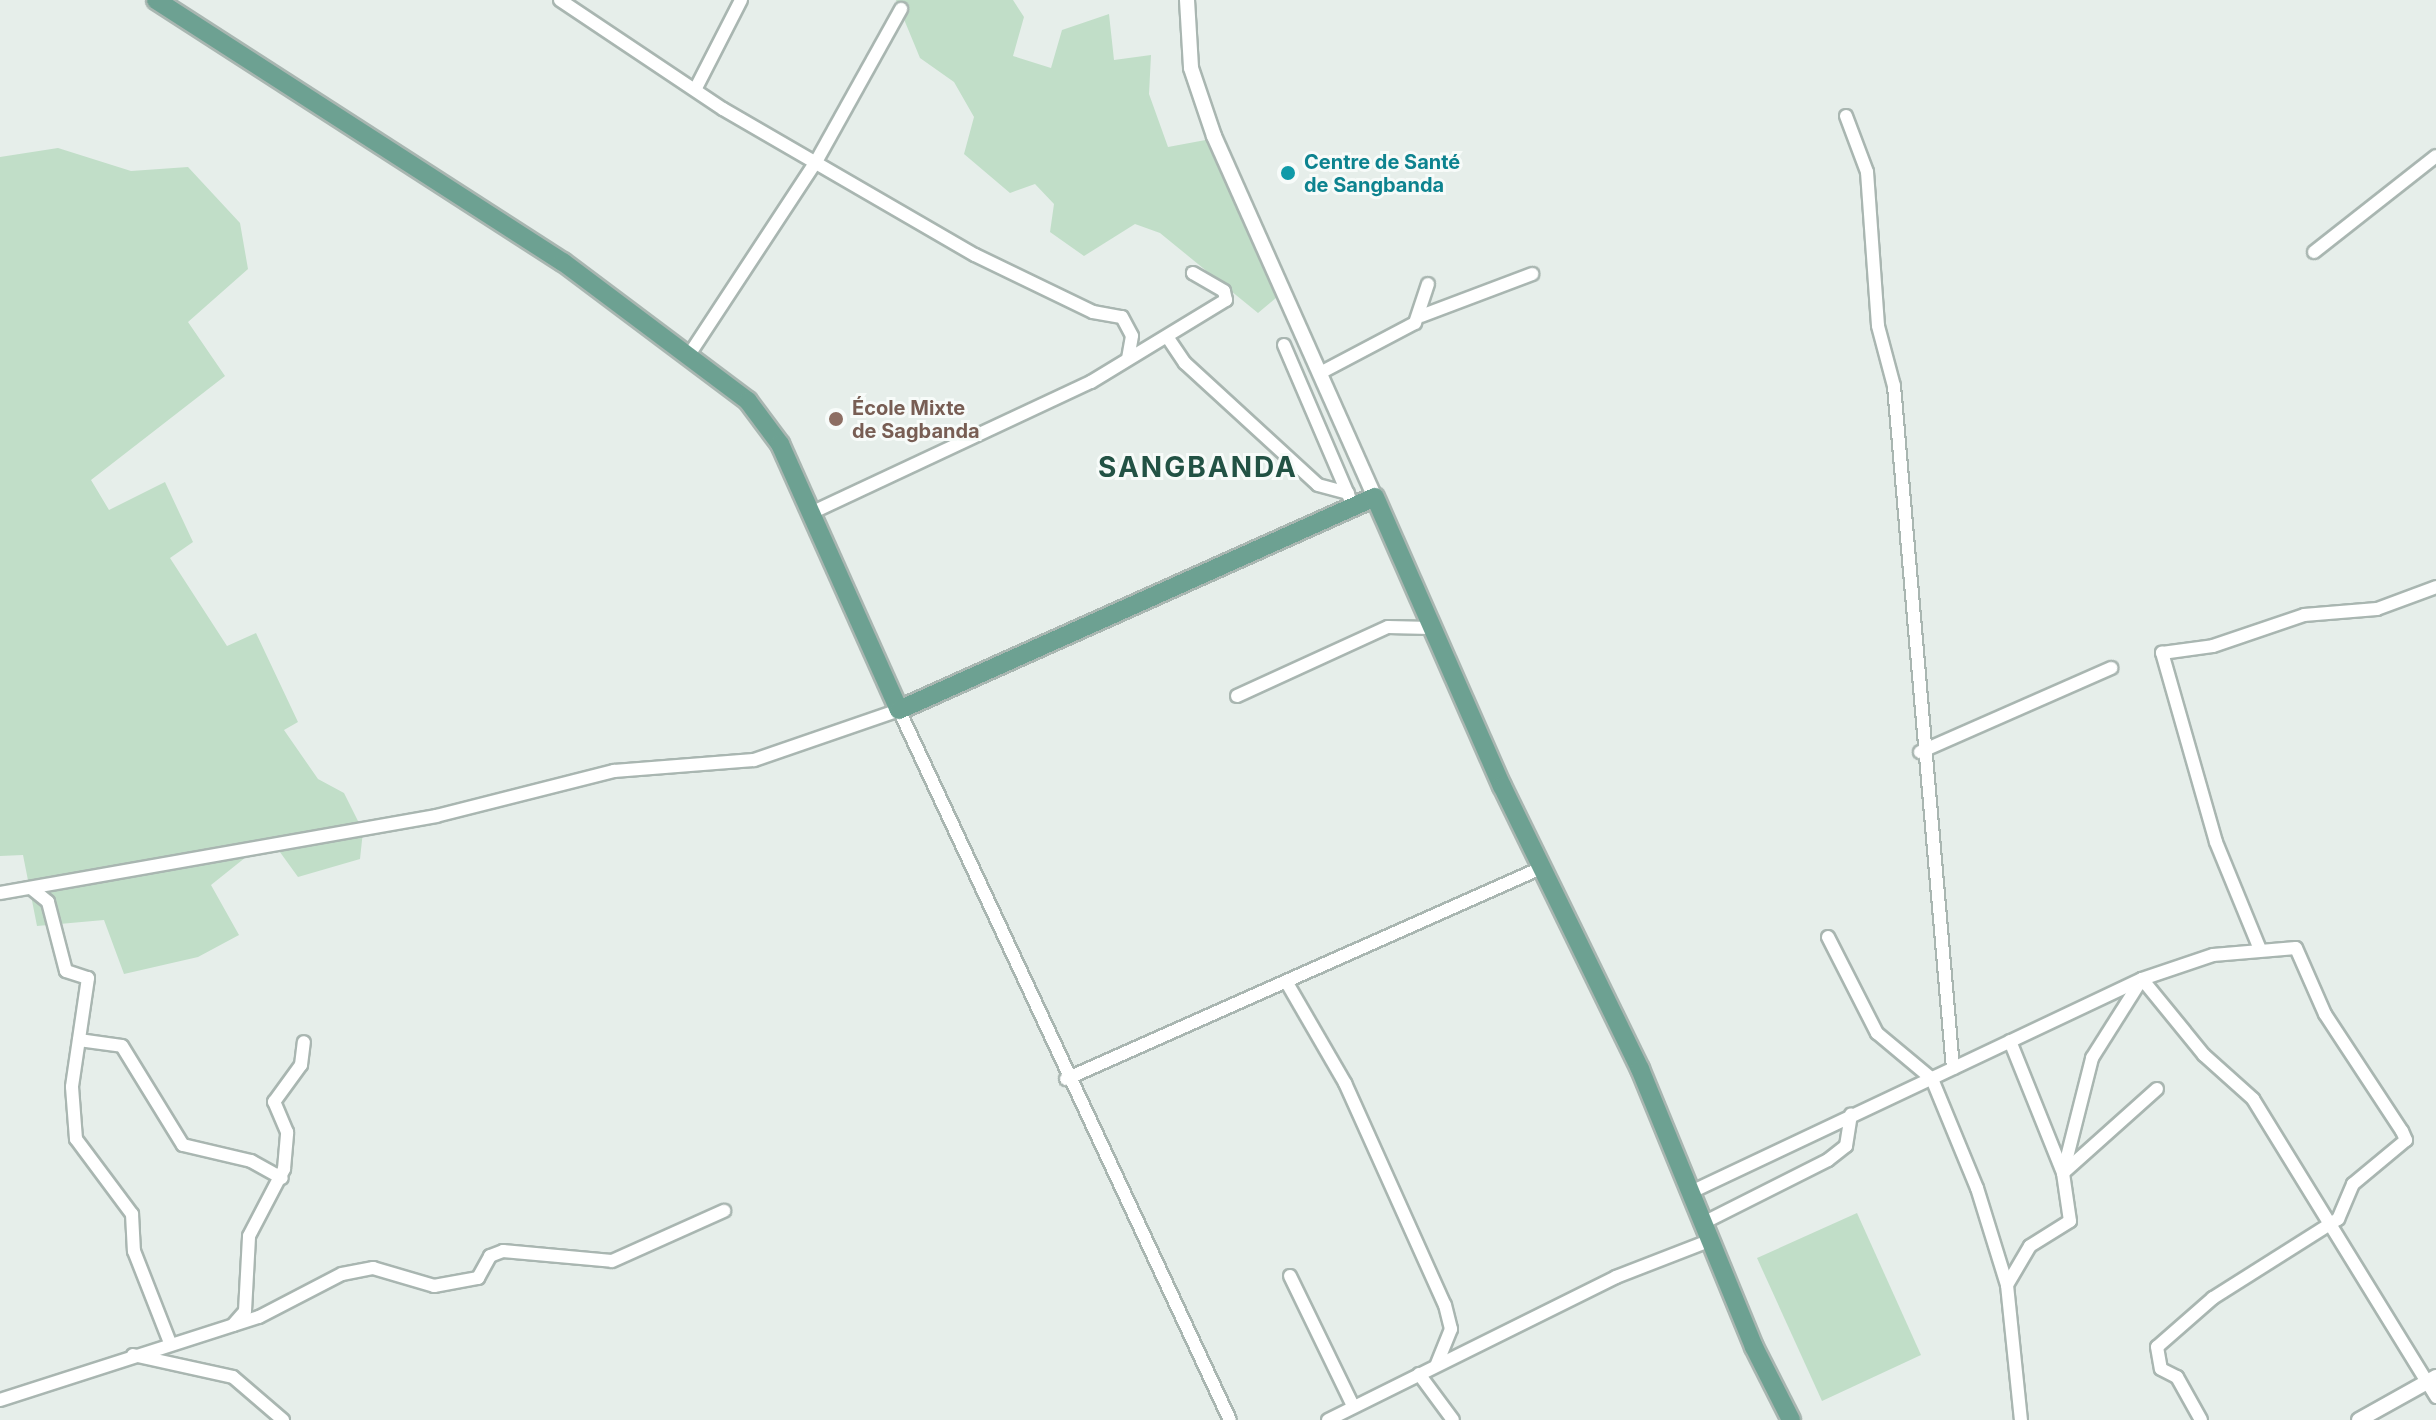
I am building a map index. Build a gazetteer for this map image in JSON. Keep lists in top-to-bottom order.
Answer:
{
  "districts": ["SANGBANDA"],
  "places": ["Centre de Santé de Sangbanda", "École Mixte de Sagbanda"]
}
